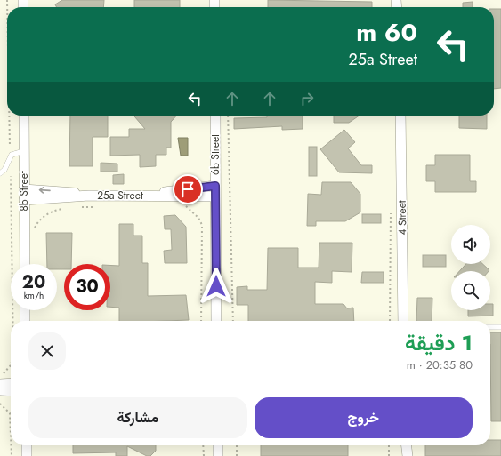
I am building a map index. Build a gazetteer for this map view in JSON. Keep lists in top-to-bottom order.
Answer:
{
  "streets": {
    "street": [
      "6b Street",
      "8b Street",
      "25a Street",
      "4 Street"
    ]
  },
  "crossings": [
    ["6b Street", "25a Street"],
    ["8b Street", "25a Street"]
  ],
  "page": {
    "turn": ["60 m", "25a Street"],
    "speed": "20 km/h",
    "limit": "30",
    "heading": ["1 دقيقة", "80 m · 20:35"],
    "buttons": ["خروج", "مشاركة"]
  }
}
